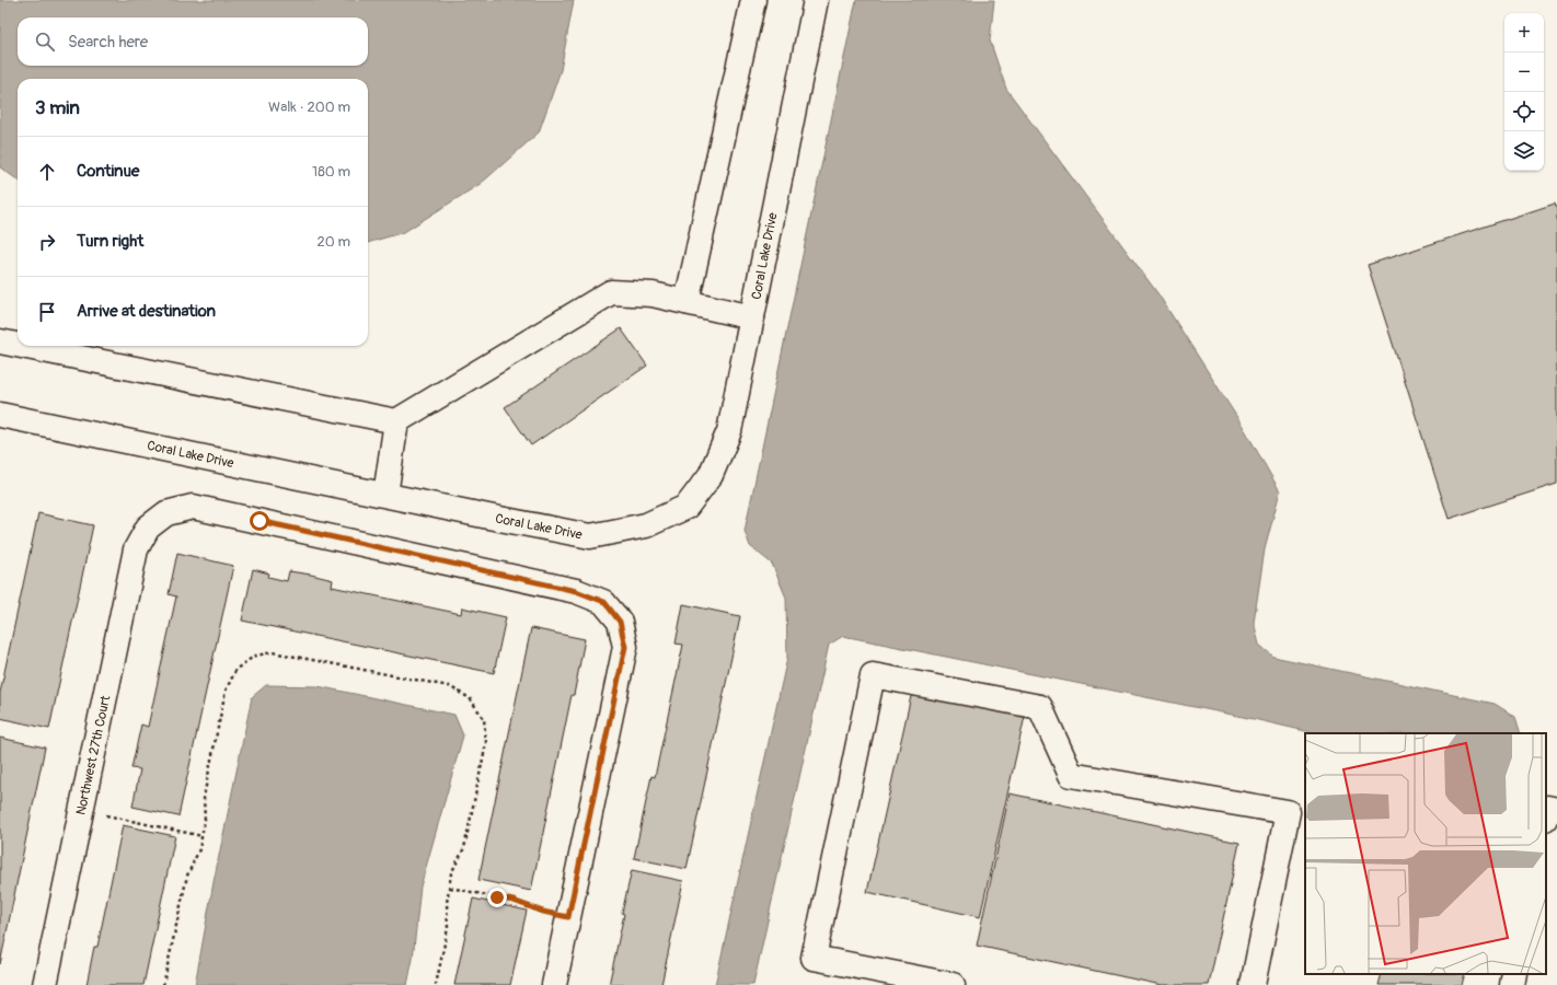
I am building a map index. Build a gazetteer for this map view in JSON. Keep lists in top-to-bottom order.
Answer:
{
  "streets": {
    "street": ["Coral Lake Drive", "Northwest 27th Court"]
  },
  "page": {
    "map_buttons": ["+", "−"],
    "search": "Search here",
    "heading": ["3 min", "Walk · 200 m"],
    "list": [
      ["Continue", "180 m"],
      ["Turn right", "20 m"],
      "Arrive at destination"
    ]
  }
}
